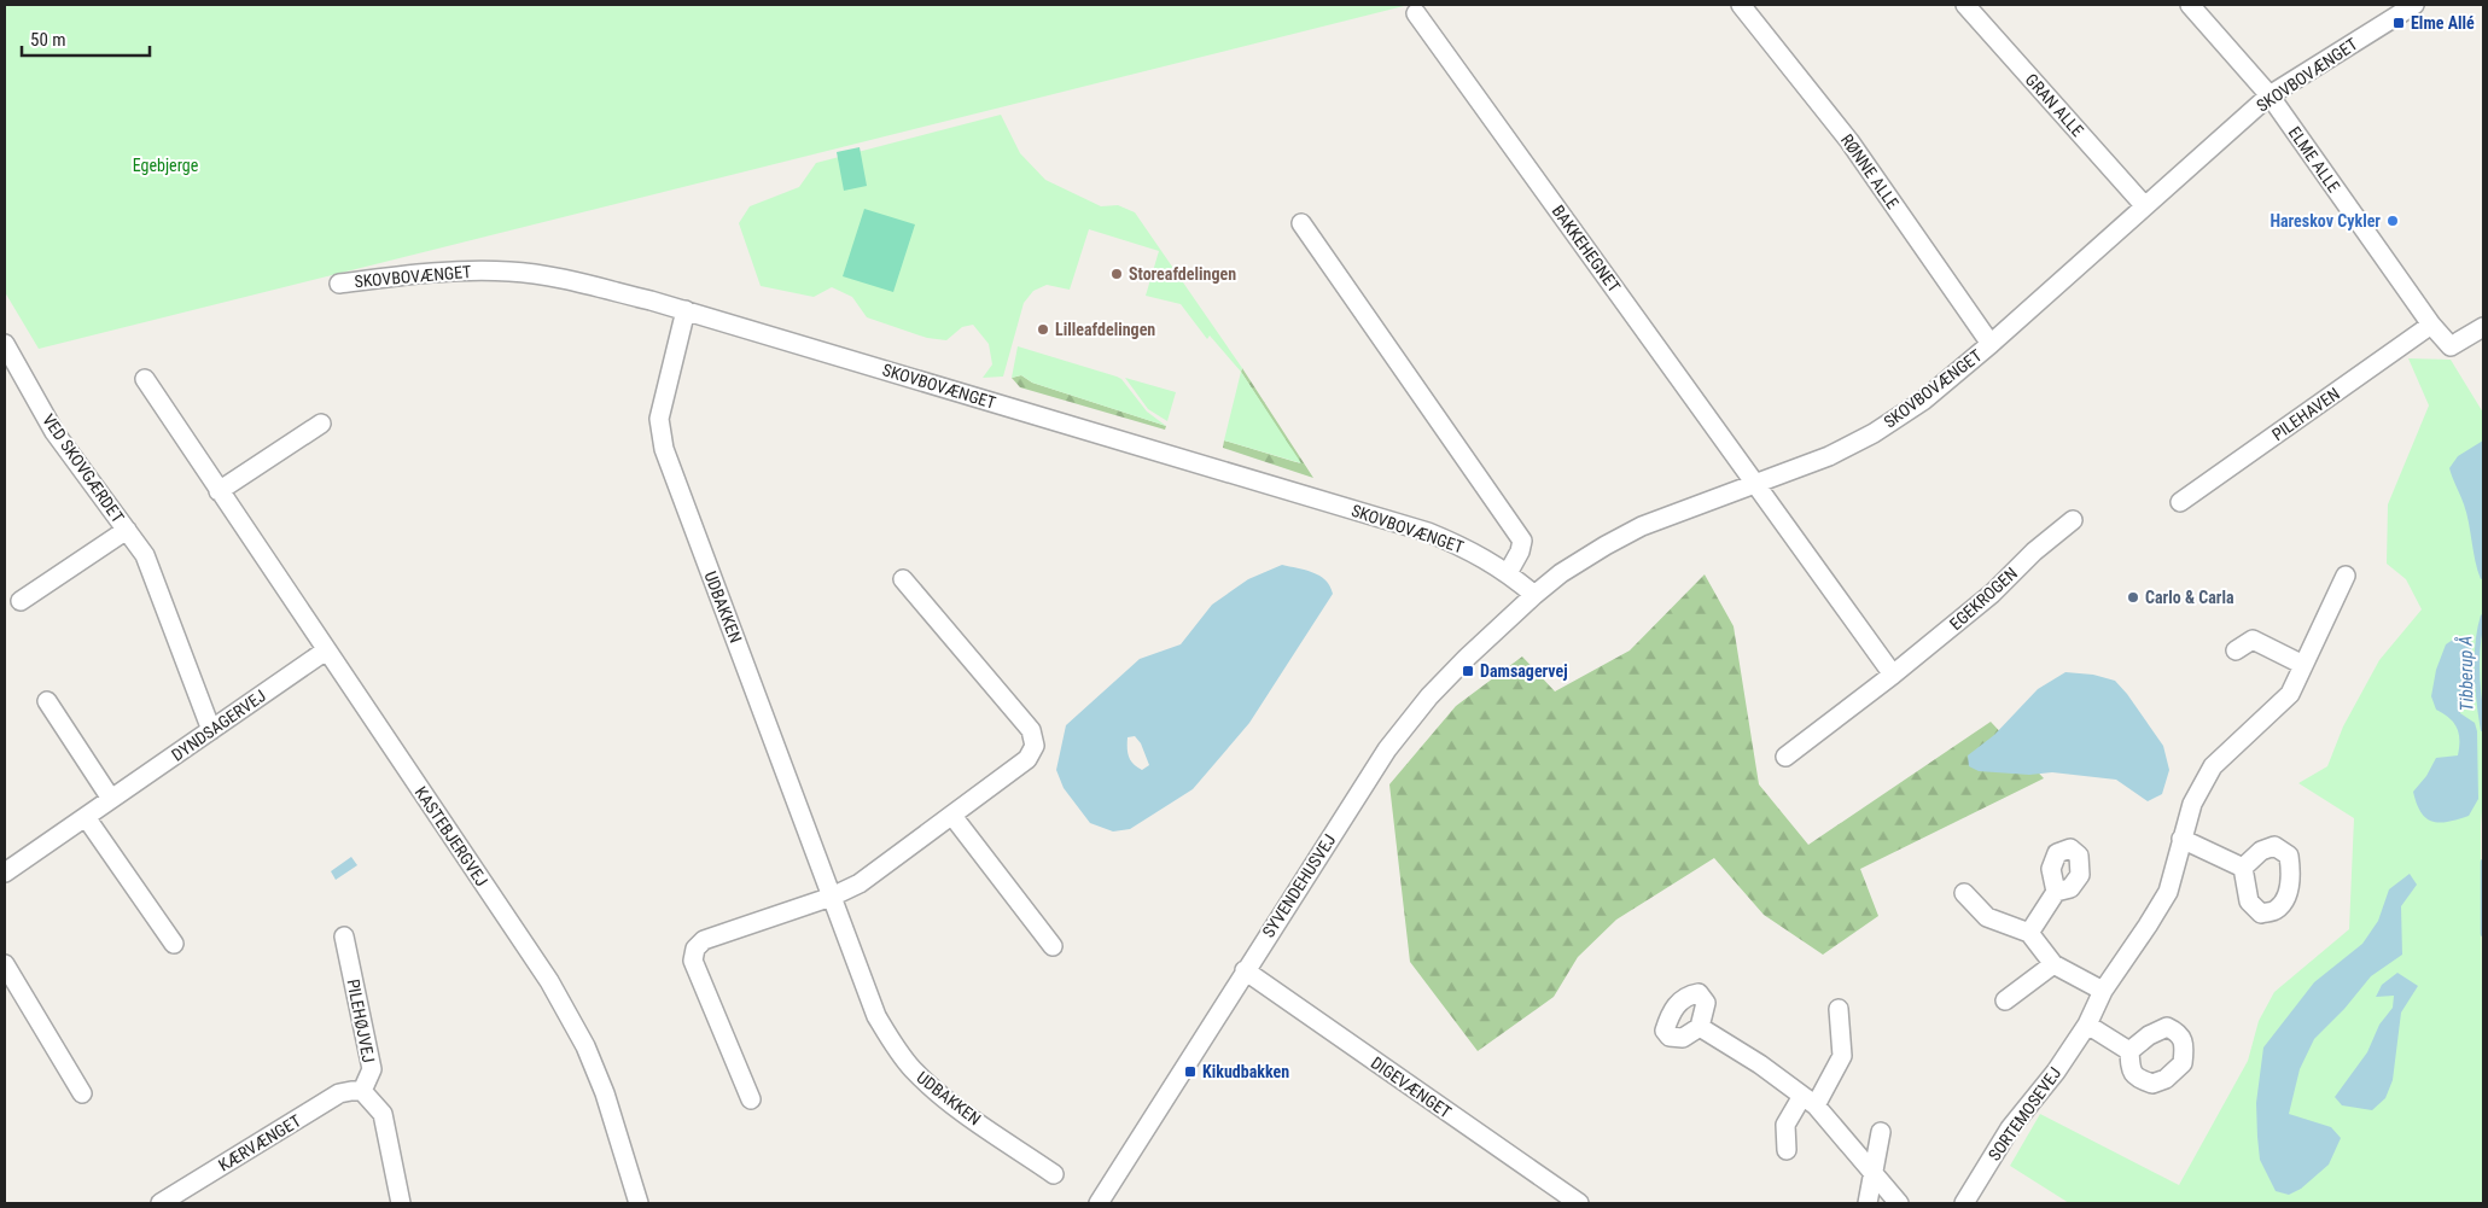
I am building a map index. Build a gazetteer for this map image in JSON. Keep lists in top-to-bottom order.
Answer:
{
  "streets": {
    "street": [
      "SKOVBOVÆNGET",
      "GRAN ALLE",
      "ELME ALLE",
      "RØNNE ALLE",
      "BAKKEHEGNET",
      "PILEHAVEN",
      "VED SKOVGÆRDET",
      "EGEKROGEN",
      "UDBAKKEN",
      "DYNDSAGERVEJ",
      "KASTEBJERGVEJ",
      "SYVENDEHUSVEJ",
      "PILEHØJVEJ",
      "DIGEVÆNGET",
      "SORTEMOSEVEJ",
      "KÆRVÆNGET"
    ]
  },
  "crossings": [
    ["SKOVBOVÆNGET", "GRAN ALLE"],
    ["SKOVBOVÆNGET", "ELME ALLE"],
    ["SKOVBOVÆNGET", "RØNNE ALLE"],
    ["SKOVBOVÆNGET", "BAKKEHEGNET"],
    ["SKOVBOVÆNGET", "UDBAKKEN"],
    ["SKOVBOVÆNGET", "SYVENDEHUSVEJ"],
    ["ELME ALLE", "PILEHAVEN"],
    ["VED SKOVGÆRDET", "DYNDSAGERVEJ"],
    ["DYNDSAGERVEJ", "KASTEBJERGVEJ"],
    ["SYVENDEHUSVEJ", "DIGEVÆNGET"],
    ["PILEHØJVEJ", "KÆRVÆNGET"]
  ],
  "water": ["Tibberup Å"],
  "parks": ["Egebjerge"],
  "places": {
    "transit": ["Elme Allé", "Damsagervej", "Kikudbakken"],
    "other": [
      "Hareskov Cykler",
      "Storeafdelingen",
      "Lilleafdelingen",
      "Carlo & Carla"
    ]
  },
  "scale_bar": "50 m"
}
